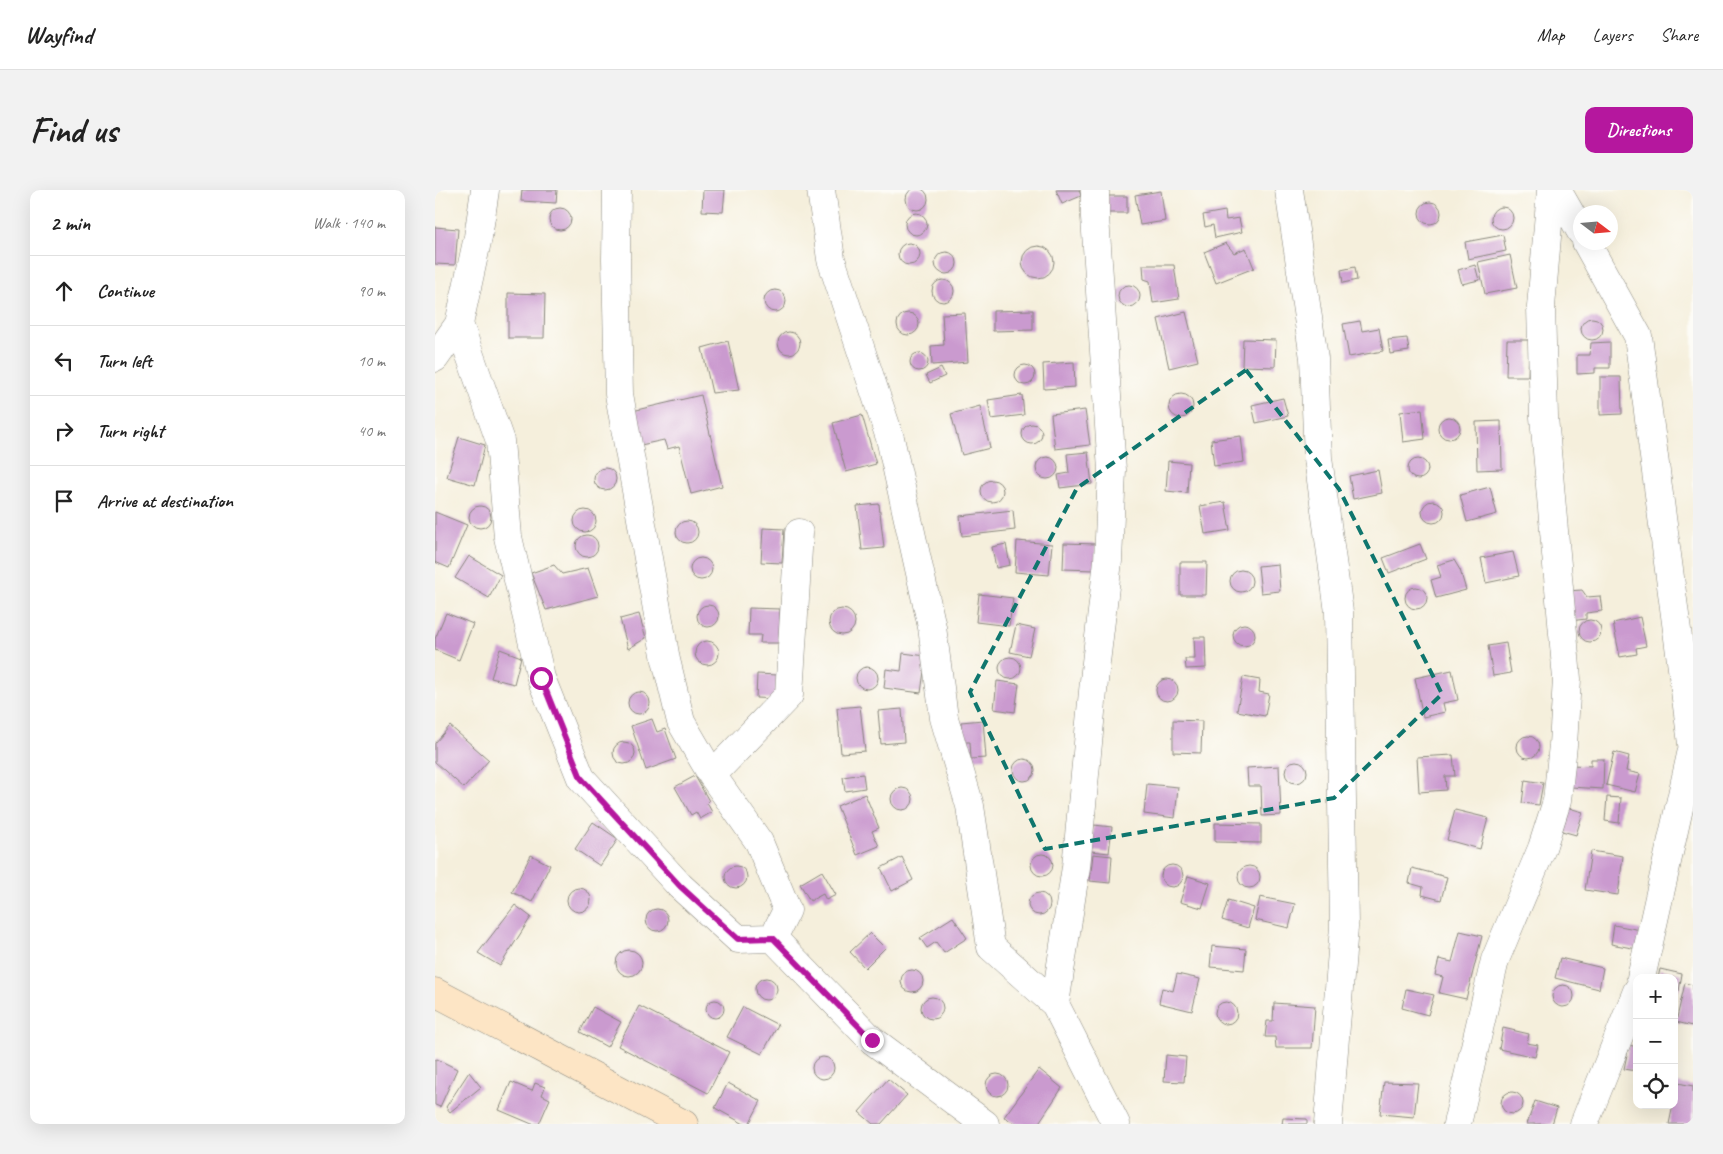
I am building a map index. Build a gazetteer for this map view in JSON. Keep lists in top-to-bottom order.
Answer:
{
  "north": "right",
  "page": {
    "header": "Wayfind",
    "nav": ["Map", "Layers", "Share"],
    "buttons": "Directions",
    "title": "Find us",
    "heading": ["2 min", "Walk · 140 m"],
    "list": [
      ["Continue", "90 m"],
      ["Turn left", "10 m"],
      ["Turn right", "40 m"],
      "Arrive at destination"
    ],
    "map_buttons": ["+", "−"]
  }
}
